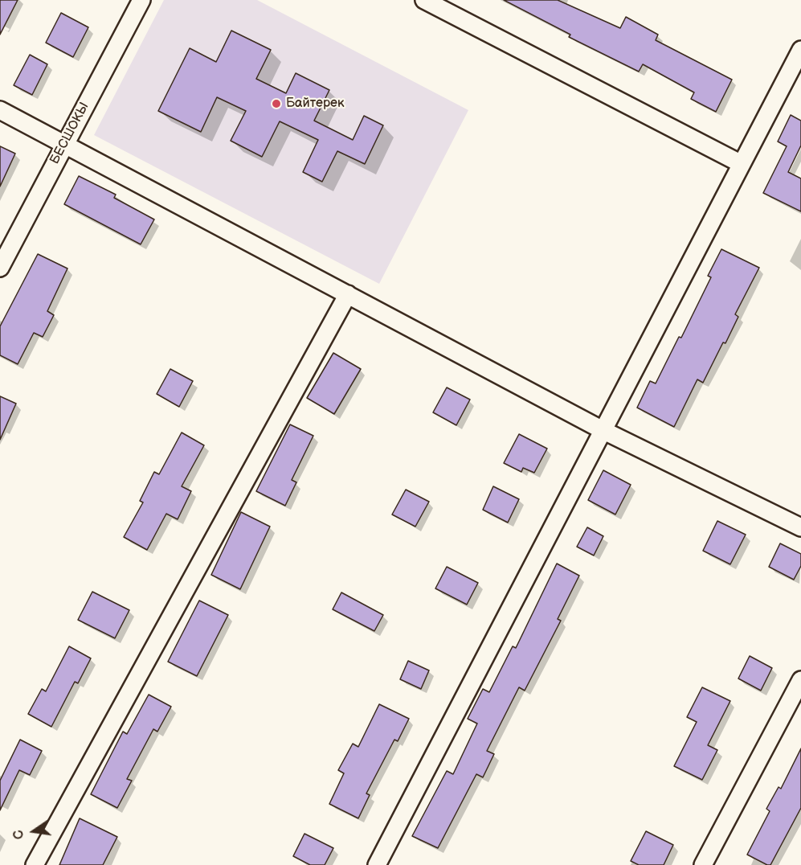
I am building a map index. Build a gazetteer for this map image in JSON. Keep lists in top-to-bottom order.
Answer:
{
  "streets": {
    "street": ["БЕСШОКЫ"]
  },
  "places": ["Байтерек"],
  "north": "left"
}
